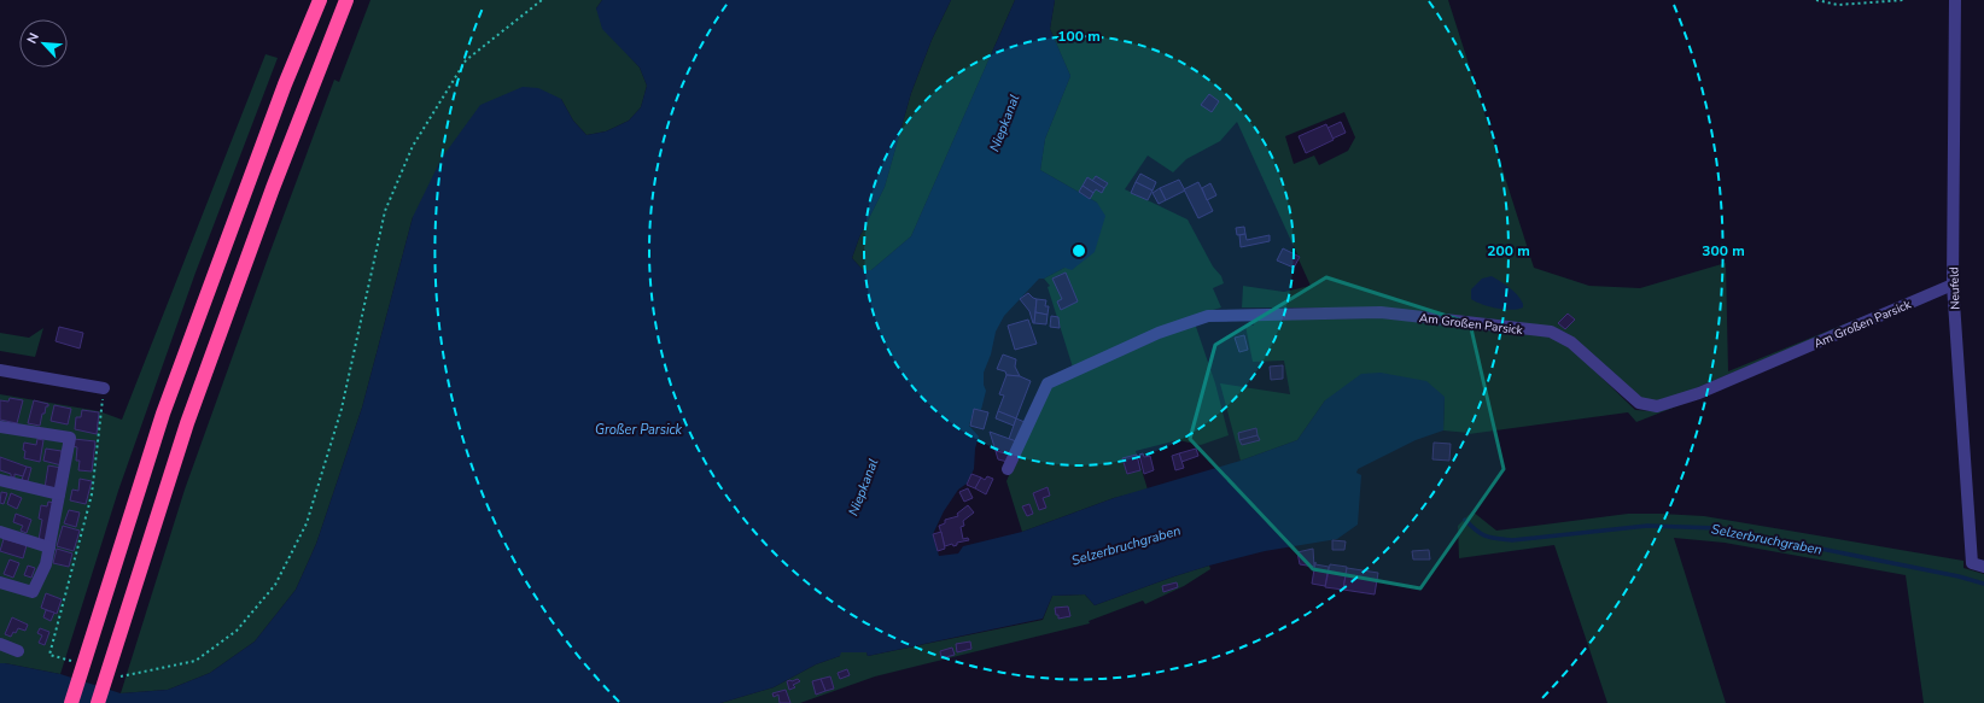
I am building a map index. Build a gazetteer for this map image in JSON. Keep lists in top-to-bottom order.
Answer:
{
  "streets": {
    "street": ["Neufeld", "Am Großen Parsick"]
  },
  "crossings": [
    ["Neufeld", "Am Großen Parsick"]
  ],
  "water": ["Niepkanal", "Großer Parsick", "Selzerbruchgraben"],
  "north": "top left",
  "rings": ["100 m", "200 m", "300 m"]
}
